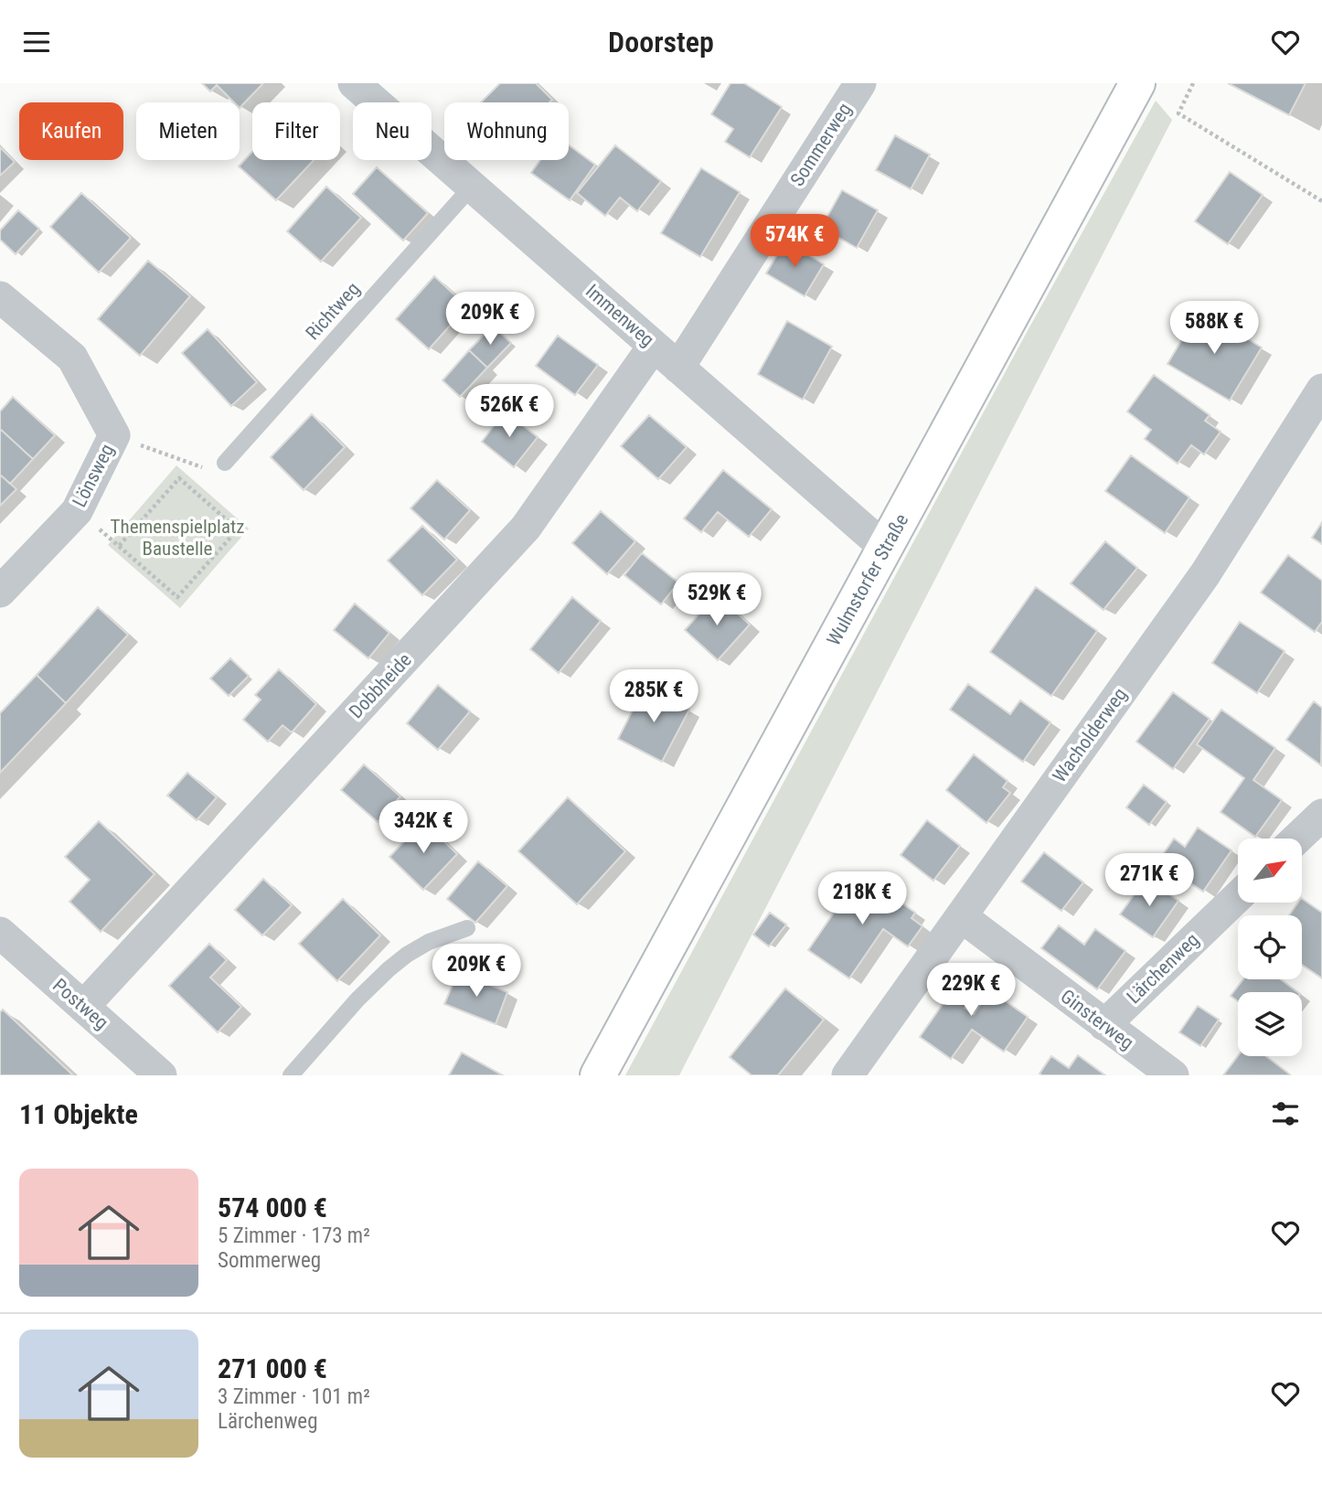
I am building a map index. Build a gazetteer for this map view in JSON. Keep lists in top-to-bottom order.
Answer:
{
  "streets": {
    "main road": ["Wulmstorfer Straße"],
    "street": [
      "Sommerweg",
      "Immenweg",
      "Lönsweg",
      "Dobbheide",
      "Wacholderweg",
      "Lärchenweg",
      "Postweg",
      "Ginsterweg"
    ],
    "lane": ["Richtweg"]
  },
  "crossings": [
    ["Sommerweg", "Immenweg"],
    ["Richtweg", "Immenweg"],
    ["Immenweg", "Wulmstorfer Straße"],
    ["Immenweg", "Dobbheide"],
    ["Dobbheide", "Postweg"],
    ["Wacholderweg", "Ginsterweg"],
    ["Lärchenweg", "Ginsterweg"]
  ],
  "parks": ["Themenspielplatz Baustelle"],
  "north": "top right",
  "page": {
    "header": "Doorstep",
    "chip": [
      "Kaufen",
      "Mieten",
      "Filter",
      "Neu",
      "Wohnung"
    ],
    "price": [
      "574K €",
      "209K €",
      "588K €",
      "526K €",
      "529K €",
      "285K €",
      "342K €",
      "271K €",
      "218K €",
      "209K €",
      "229K €"
    ],
    "heading": "11 Objekte",
    "list": [
      {
        "name": "574 000 €",
        "note": "5 Zimmer · 173 m² · Sommerweg"
      },
      {
        "name": "271 000 €",
        "note": "3 Zimmer · 101 m² · Lärchenweg"
      }
    ]
  }
}
